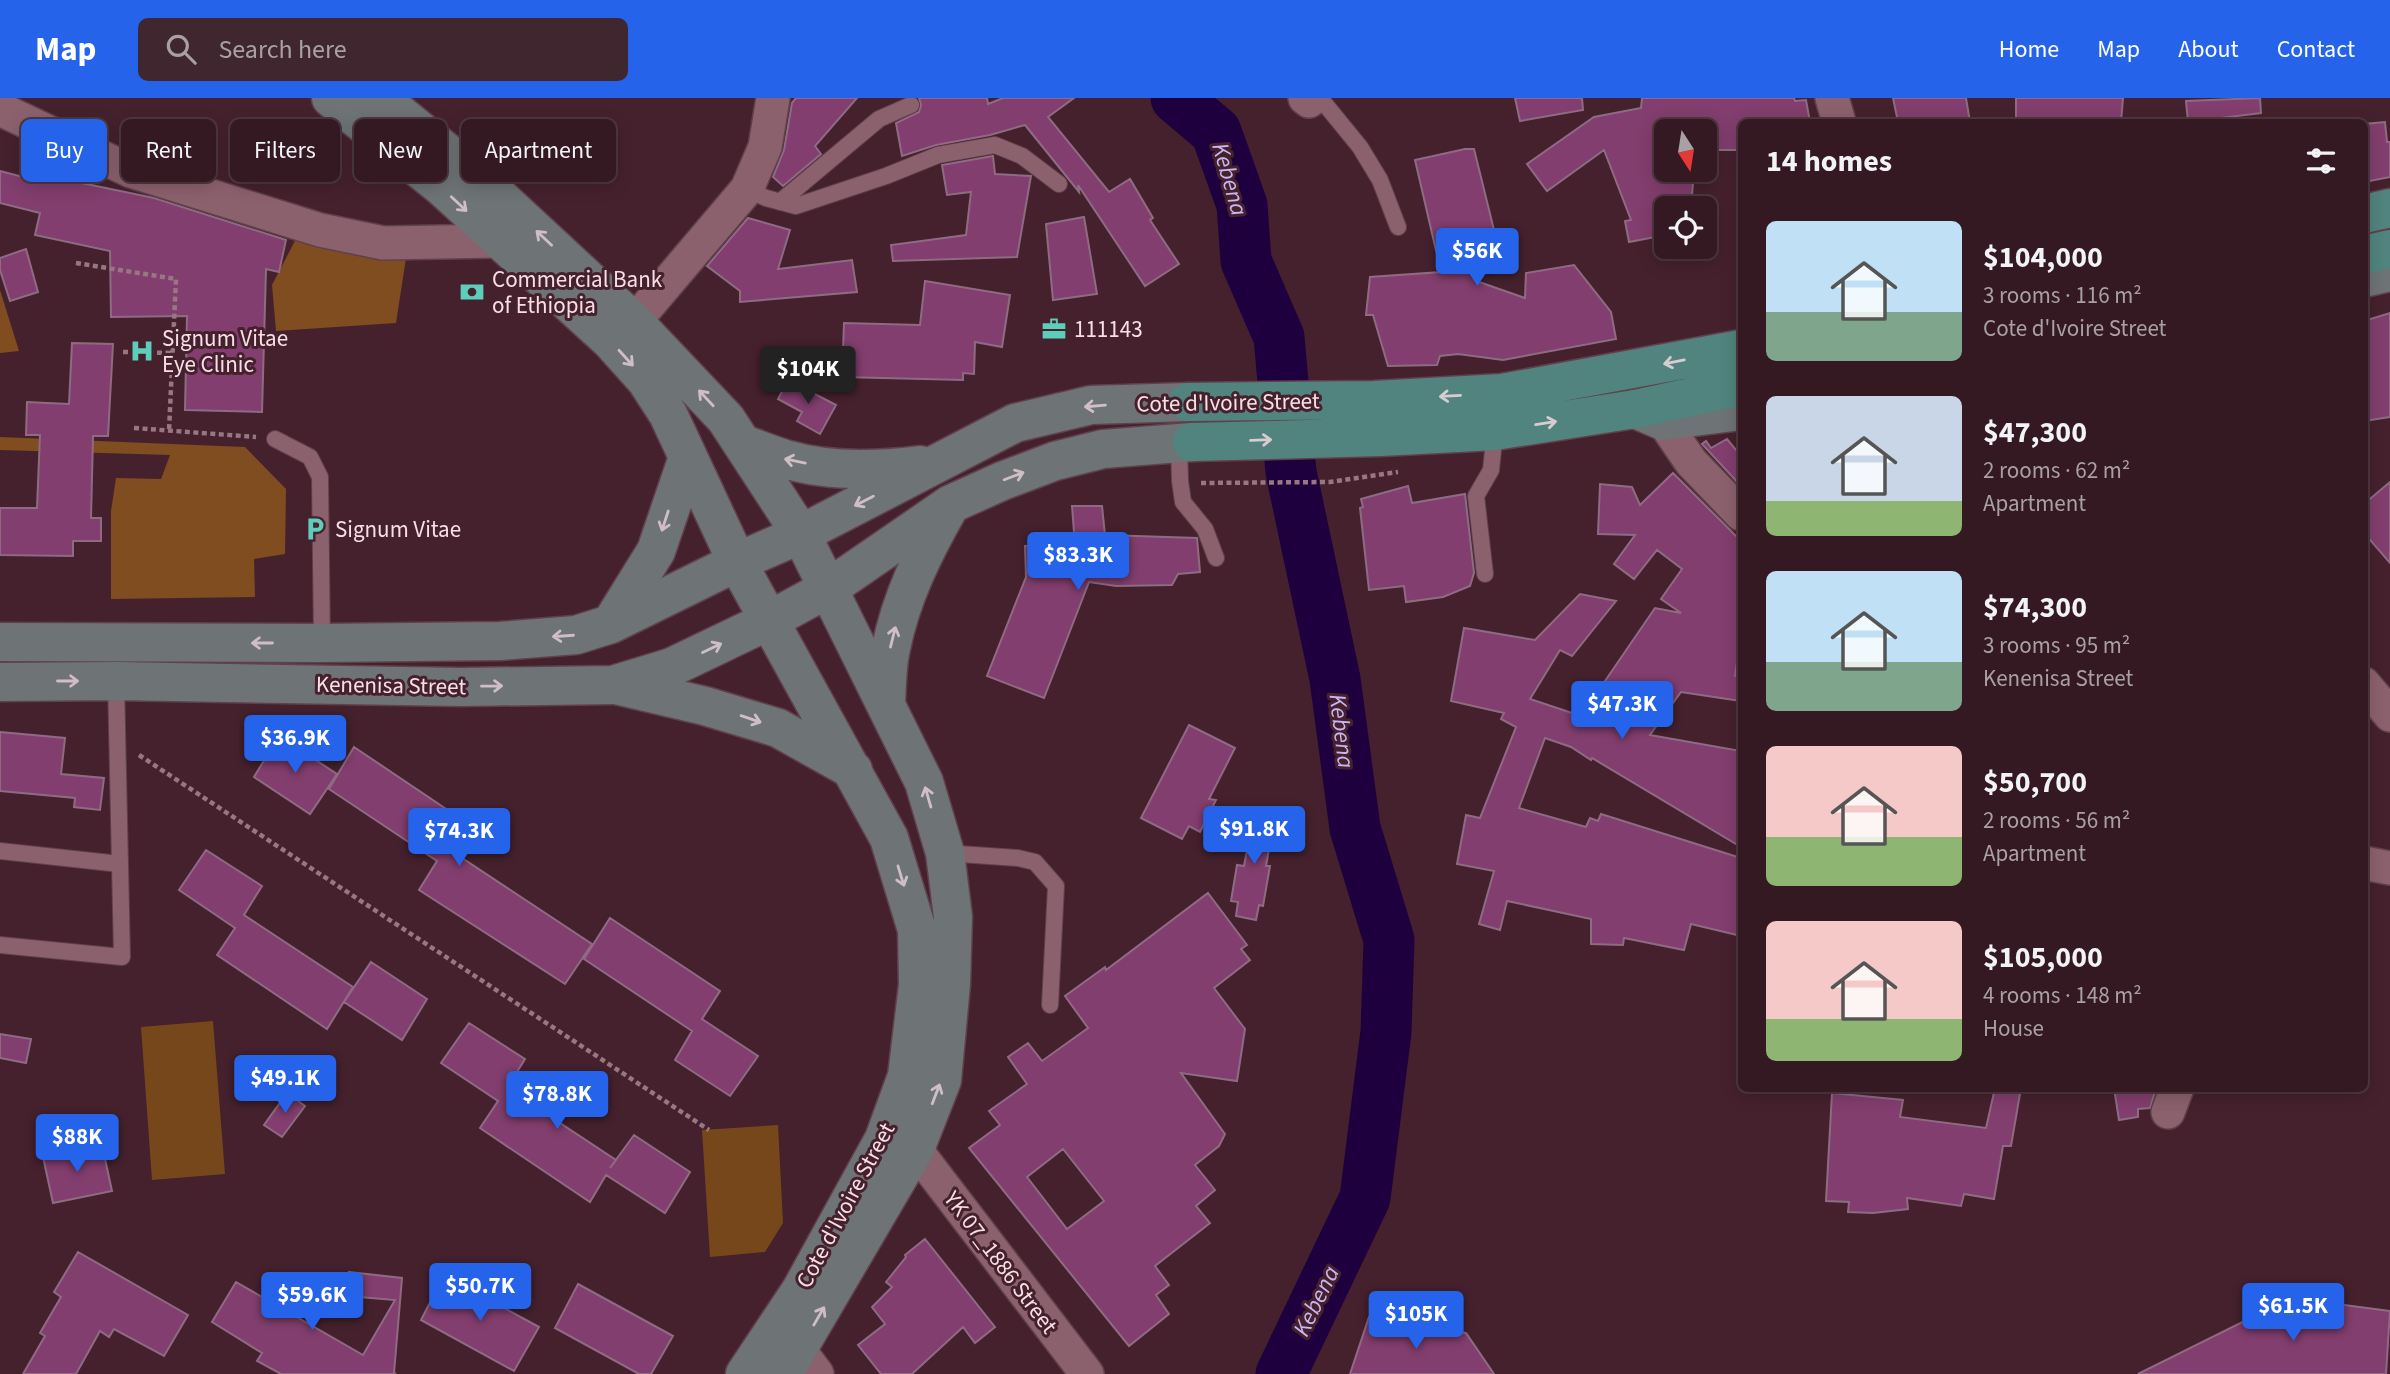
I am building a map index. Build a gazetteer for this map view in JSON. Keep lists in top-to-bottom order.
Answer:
{
  "streets": {
    "main road": ["Cote d'Ivoire Street", "Kenenisa Street"],
    "street": ["YK 07_1886 Street"]
  },
  "crossings": [
    ["Cote d'Ivoire Street", "Kenenisa Street"],
    ["Cote d'Ivoire Street", "YK 07_1886 Street"]
  ],
  "water": ["Kebena"],
  "places": {
    "bank": ["Commercial Bank of Ethiopia"],
    "office": ["111143"],
    "hospital": ["Signum Vitae Eye Clinic"],
    "parking": ["Signum Vitae"]
  },
  "north": "bottom",
  "page": {
    "header": "Map",
    "search": "Search here",
    "nav": [
      "Home",
      "Map",
      "About",
      "Contact"
    ],
    "chip": [
      "Buy",
      "Rent",
      "Filters",
      "New",
      "Apartment"
    ],
    "heading": "14 homes",
    "list": [
      {
        "name": "$104,000",
        "note": "3 rooms · 116 m² · Cote d'Ivoire Street"
      },
      {
        "name": "$47,300",
        "note": "2 rooms · 62 m² · Apartment"
      },
      {
        "name": "$74,300",
        "note": "3 rooms · 95 m² · Kenenisa Street"
      },
      {
        "name": "$50,700",
        "note": "2 rooms · 56 m² · Apartment"
      },
      {
        "name": "$105,000",
        "note": "4 rooms · 148 m² · House"
      }
    ],
    "price": [
      "$56K",
      "$104K",
      "$83.3K",
      "$47.3K",
      "$36.9K",
      "$91.8K",
      "$74.3K",
      "$49.1K",
      "$78.8K",
      "$88K",
      "$50.7K",
      "$59.6K",
      "$61.5K",
      "$105K"
    ]
  }
}
